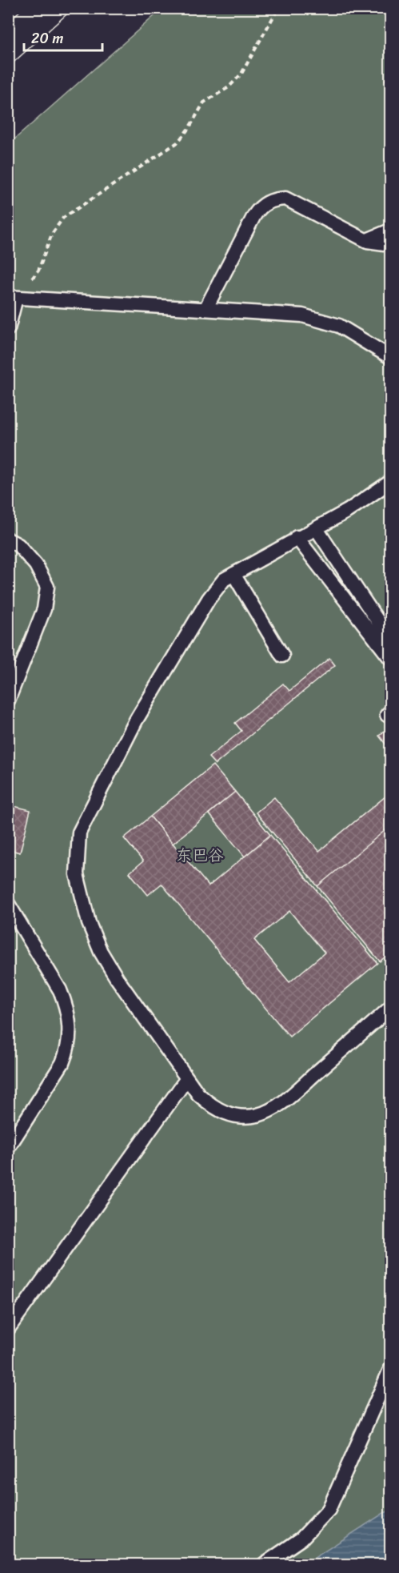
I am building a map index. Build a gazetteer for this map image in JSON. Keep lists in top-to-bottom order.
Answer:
{
  "parks": ["东巴谷"],
  "scale_bar": "20 m"
}
